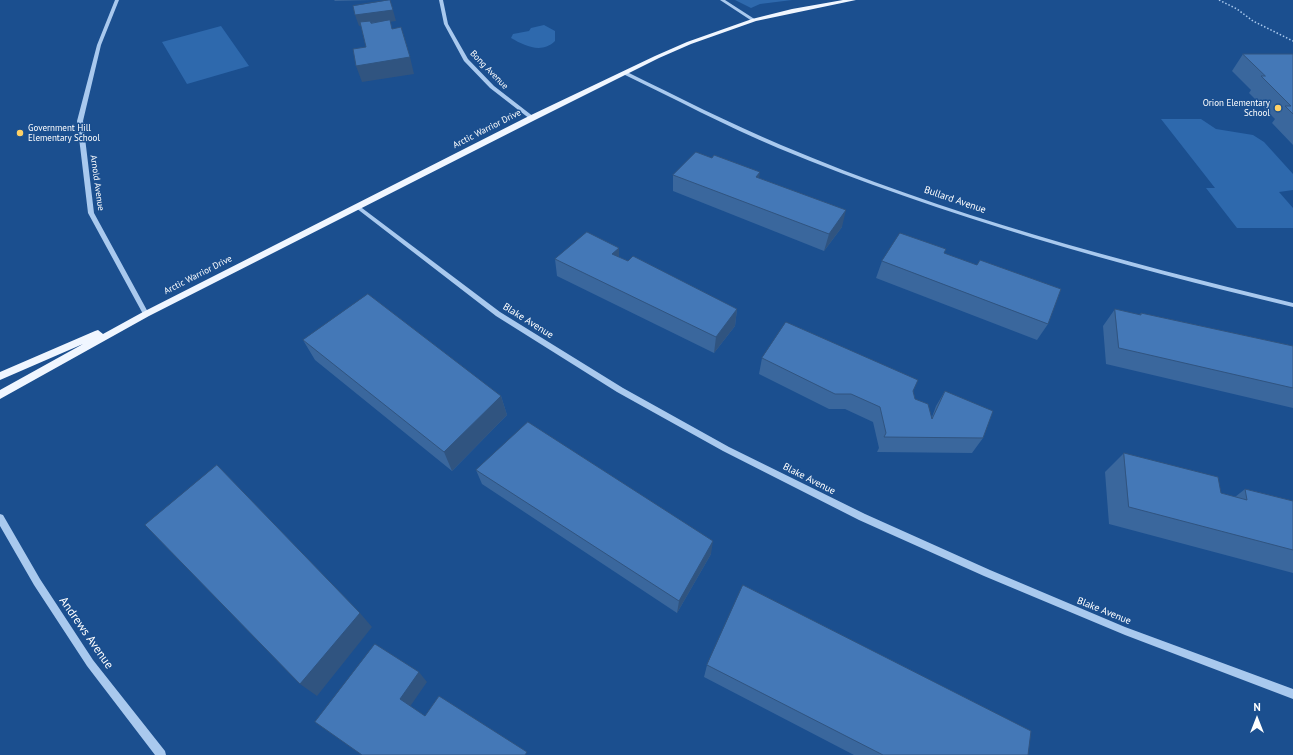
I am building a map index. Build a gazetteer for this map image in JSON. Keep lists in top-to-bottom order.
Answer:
{
  "streets": {
    "main road": ["Arctic Warrior Drive"],
    "street": [
      "Bong Avenue",
      "Arnold Avenue",
      "Bullard Avenue",
      "Blake Avenue",
      "Andrews Avenue"
    ]
  },
  "crossings": [
    ["Bong Avenue", "Arctic Warrior Drive"],
    ["Arctic Warrior Drive", "Arnold Avenue"],
    ["Arctic Warrior Drive", "Bullard Avenue"],
    ["Arctic Warrior Drive", "Blake Avenue"]
  ],
  "places": ["Orion Elementary School", "Government Hill Elementary School"],
  "north": "top"
}
